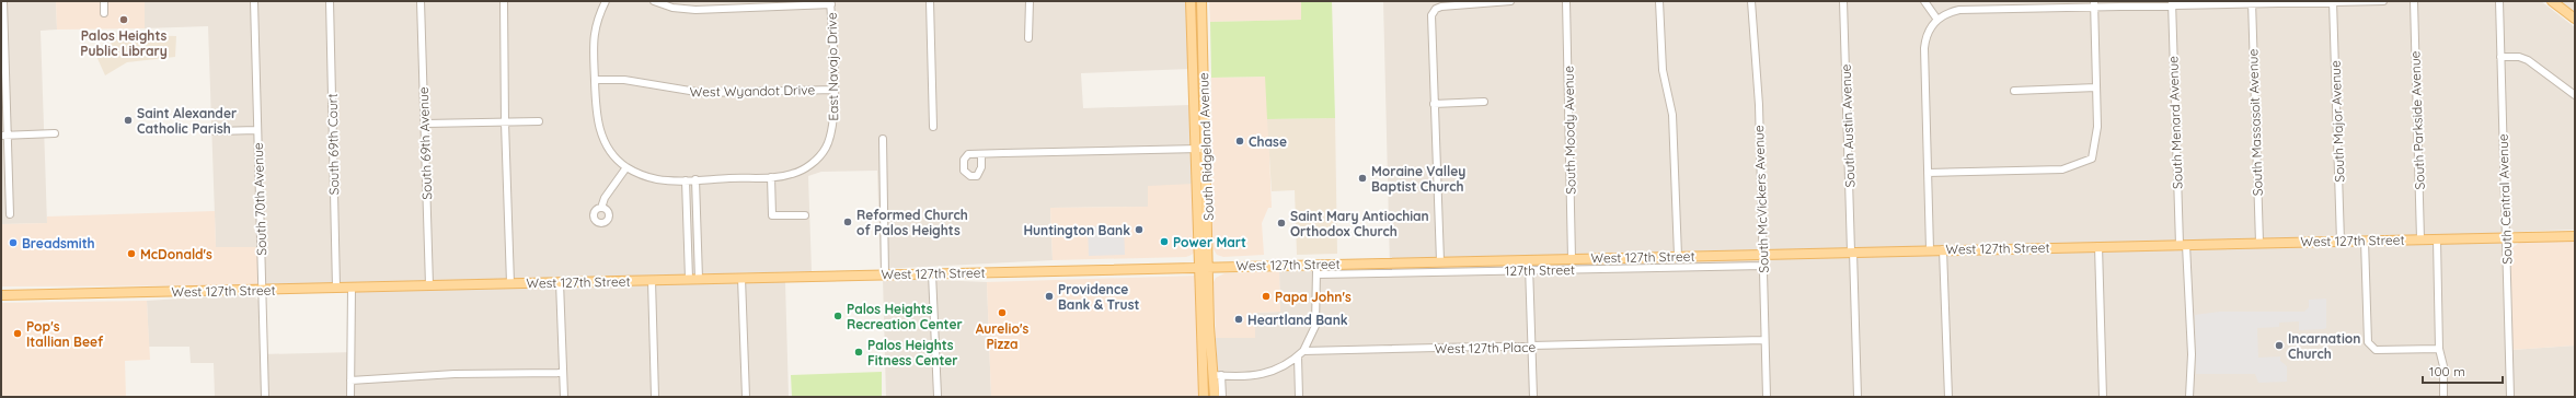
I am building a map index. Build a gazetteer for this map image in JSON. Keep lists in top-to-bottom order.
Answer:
{
  "streets": {
    "main road": ["South Ridgeland Avenue", "West 127th Street"],
    "street": [
      "East Navajo Drive",
      "West Wyandot Drive",
      "South Parkside Avenue",
      "South Major Avenue",
      "South Menard Avenue",
      "South Massasoit Avenue",
      "South Austin Avenue",
      "South Moody Avenue",
      "South 69th Avenue",
      "South 69th Court",
      "South 70th Avenue",
      "South McVickers Avenue",
      "South Central Avenue",
      "127th Street",
      "West 127th Place"
    ]
  },
  "crossings": [
    ["East Navajo Drive", "West Wyandot Drive"],
    ["South Parkside Avenue", "West 127th Street"],
    ["South Major Avenue", "West 127th Street"],
    ["South Menard Avenue", "West 127th Street"],
    ["South Massasoit Avenue", "West 127th Street"],
    ["South Austin Avenue", "West 127th Street"],
    ["South Moody Avenue", "West 127th Street"],
    ["South 69th Avenue", "West 127th Street"],
    ["South 69th Court", "West 127th Street"],
    ["South Ridgeland Avenue", "West 127th Street"],
    ["South 70th Avenue", "West 127th Street"],
    ["South McVickers Avenue", "West 127th Street"],
    ["South McVickers Avenue", "127th Street"],
    ["South McVickers Avenue", "West 127th Place"],
    ["South Central Avenue", "West 127th Street"]
  ],
  "places": [
    "Palos Heights Public Library",
    "Saint Alexander Catholic Parish",
    "Chase",
    "Moraine Valley Baptist Church",
    "Reformed Church of Palos Heights",
    "Saint Mary Antiochian Orthodox Church",
    "Huntington Bank",
    "Power Mart",
    "Breadsmith",
    "McDonald's",
    "Providence Bank & Trust",
    "Papa John's",
    "Aurelio's Pizza",
    "Palos Heights Recreation Center",
    "Heartland Bank",
    "Pop's Itallian Beef",
    "Incarnation Church",
    "Palos Heights Fitness Center"
  ],
  "scale_bar": "100 m"
}
